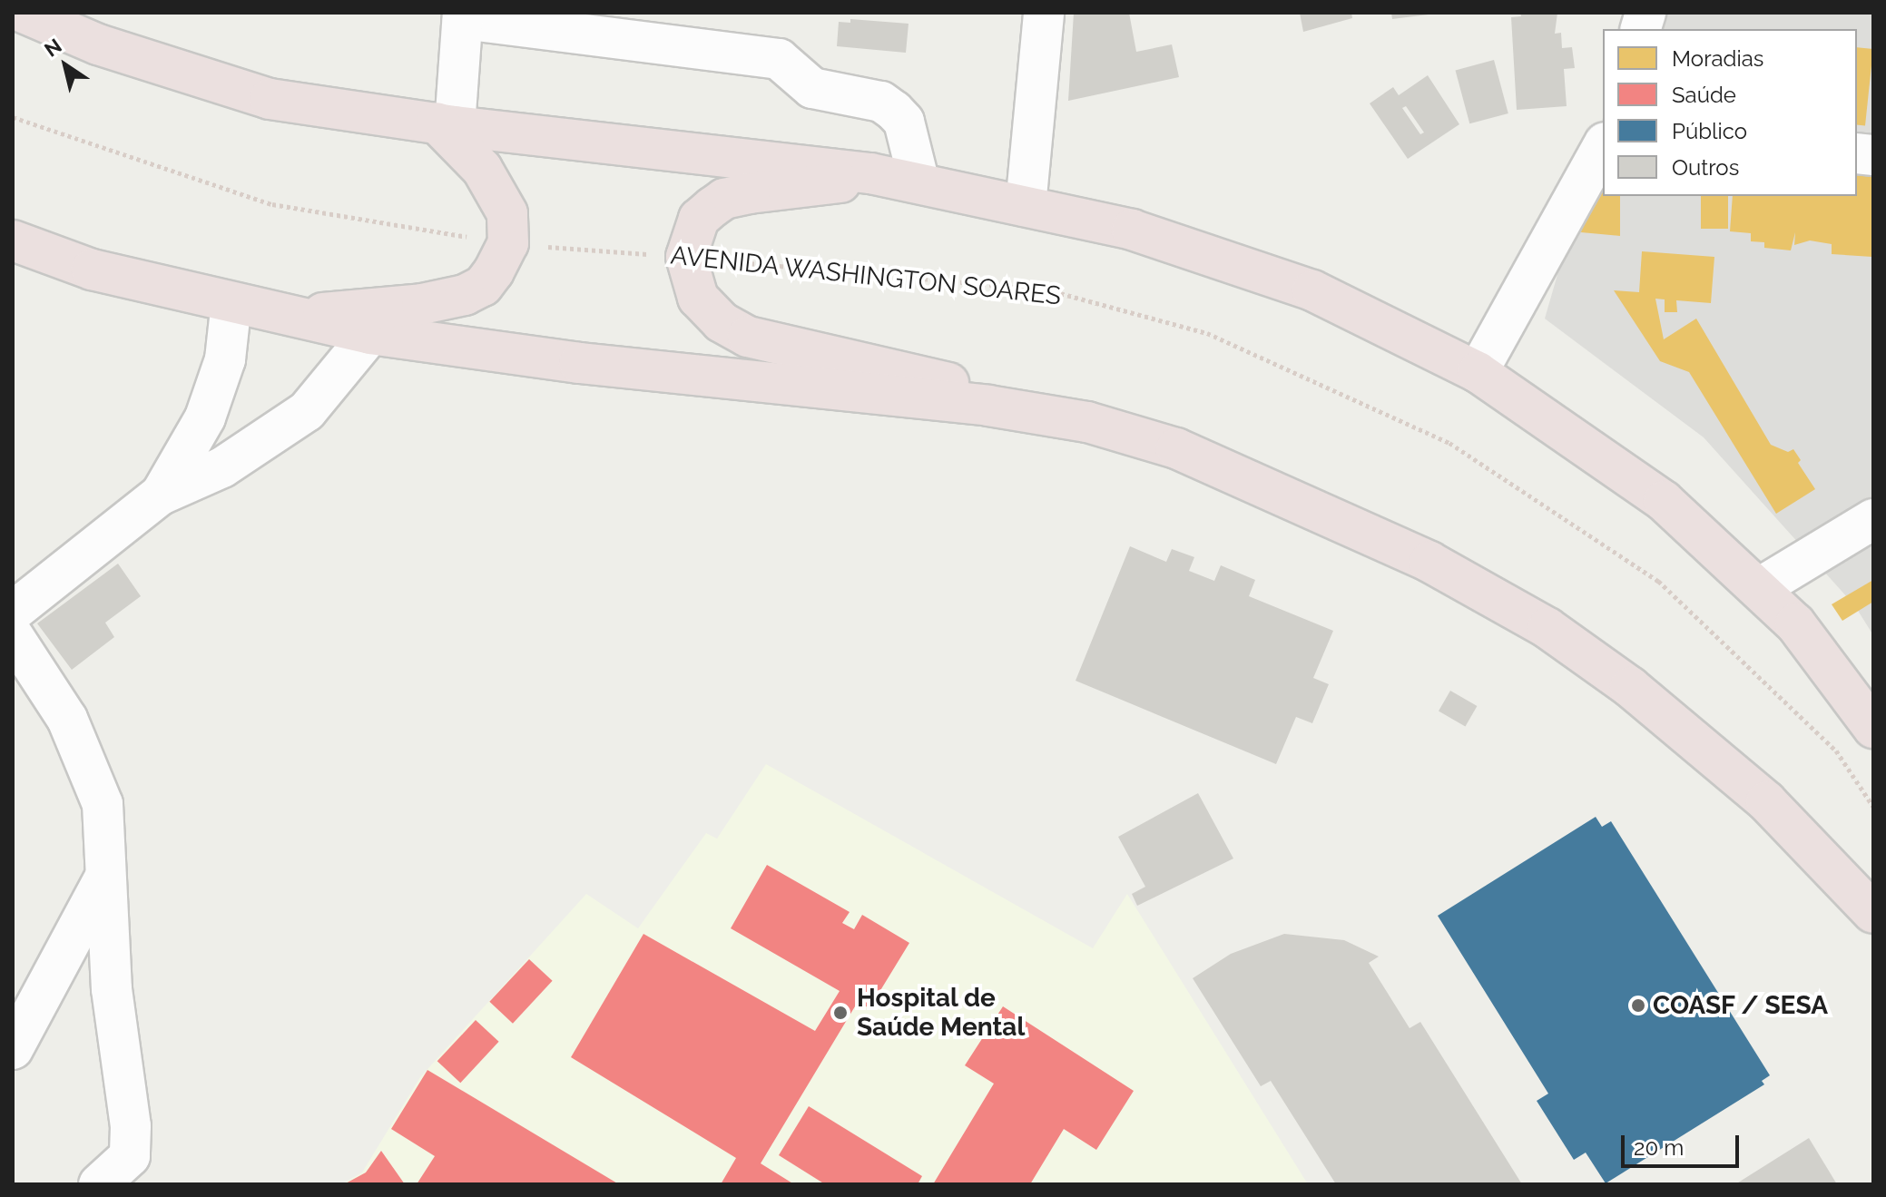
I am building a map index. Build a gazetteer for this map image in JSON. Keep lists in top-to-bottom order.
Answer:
{
  "streets": {
    "path": ["AVENIDA WASHINGTON SOARES"]
  },
  "places": ["COASF / SESA", "Hospital de Saúde Mental"],
  "legend": [
    "Moradias",
    "Saúde",
    "Público",
    "Outros"
  ],
  "scale_bar": "20 m",
  "north": "top left"
}
